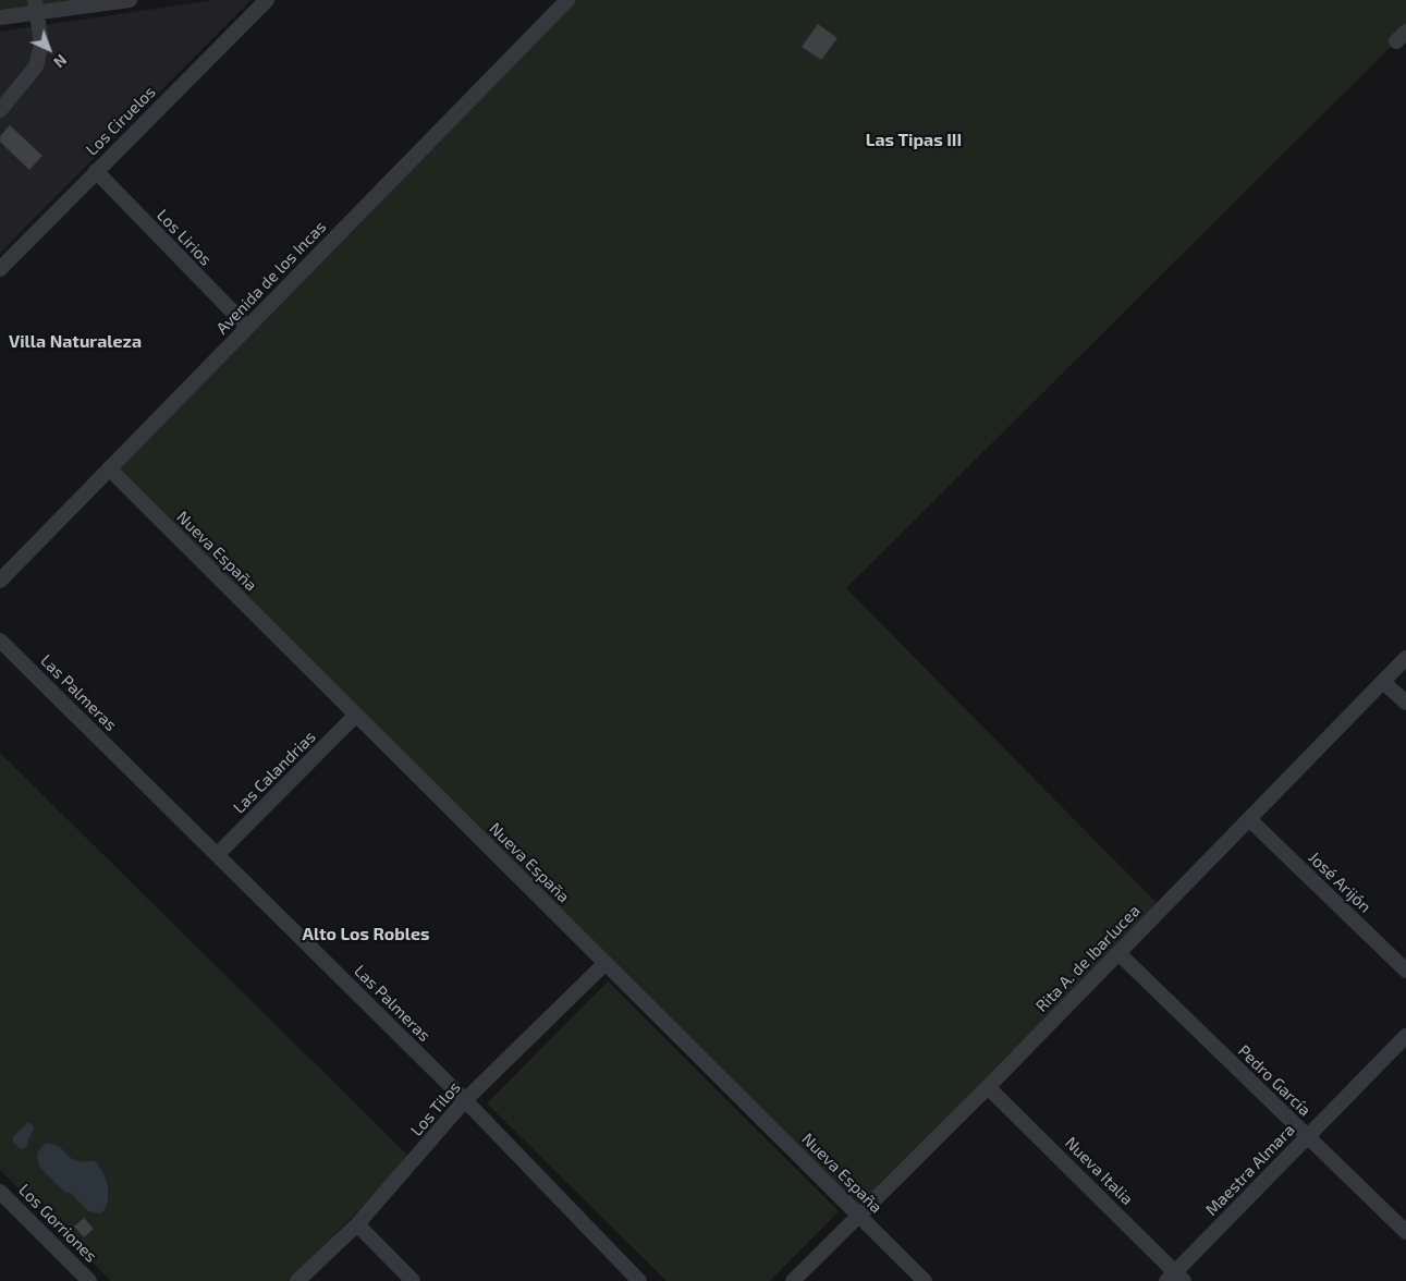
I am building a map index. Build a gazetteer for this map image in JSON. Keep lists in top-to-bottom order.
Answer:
{
  "streets": {
    "street": [
      "Los Ciruelos",
      "Los Lirios",
      "Avenida de los Incas",
      "Nueva España",
      "Las Palmeras",
      "Las Calandrias",
      "José Arijón",
      "Rita A. de Ibarlucea",
      "Pedro García",
      "Los Tilos",
      "Maestra Almara",
      "Nueva Italia",
      "Los Gorriones"
    ]
  },
  "crossings": [
    ["Los Ciruelos", "Los Lirios"],
    ["Los Lirios", "Avenida de los Incas"],
    ["Avenida de los Incas", "Nueva España"],
    ["Nueva España", "Las Calandrias"],
    ["Nueva España", "Rita A. de Ibarlucea"],
    ["Nueva España", "Los Tilos"],
    ["Las Palmeras", "Las Calandrias"],
    ["Las Palmeras", "Los Tilos"],
    ["José Arijón", "Rita A. de Ibarlucea"],
    ["Rita A. de Ibarlucea", "Pedro García"],
    ["Rita A. de Ibarlucea", "Nueva Italia"],
    ["Pedro García", "Maestra Almara"],
    ["Maestra Almara", "Nueva Italia"]
  ],
  "districts": ["Las Tipas III", "Villa Naturaleza", "Alto Los Robles"],
  "north": "bottom right"
}
